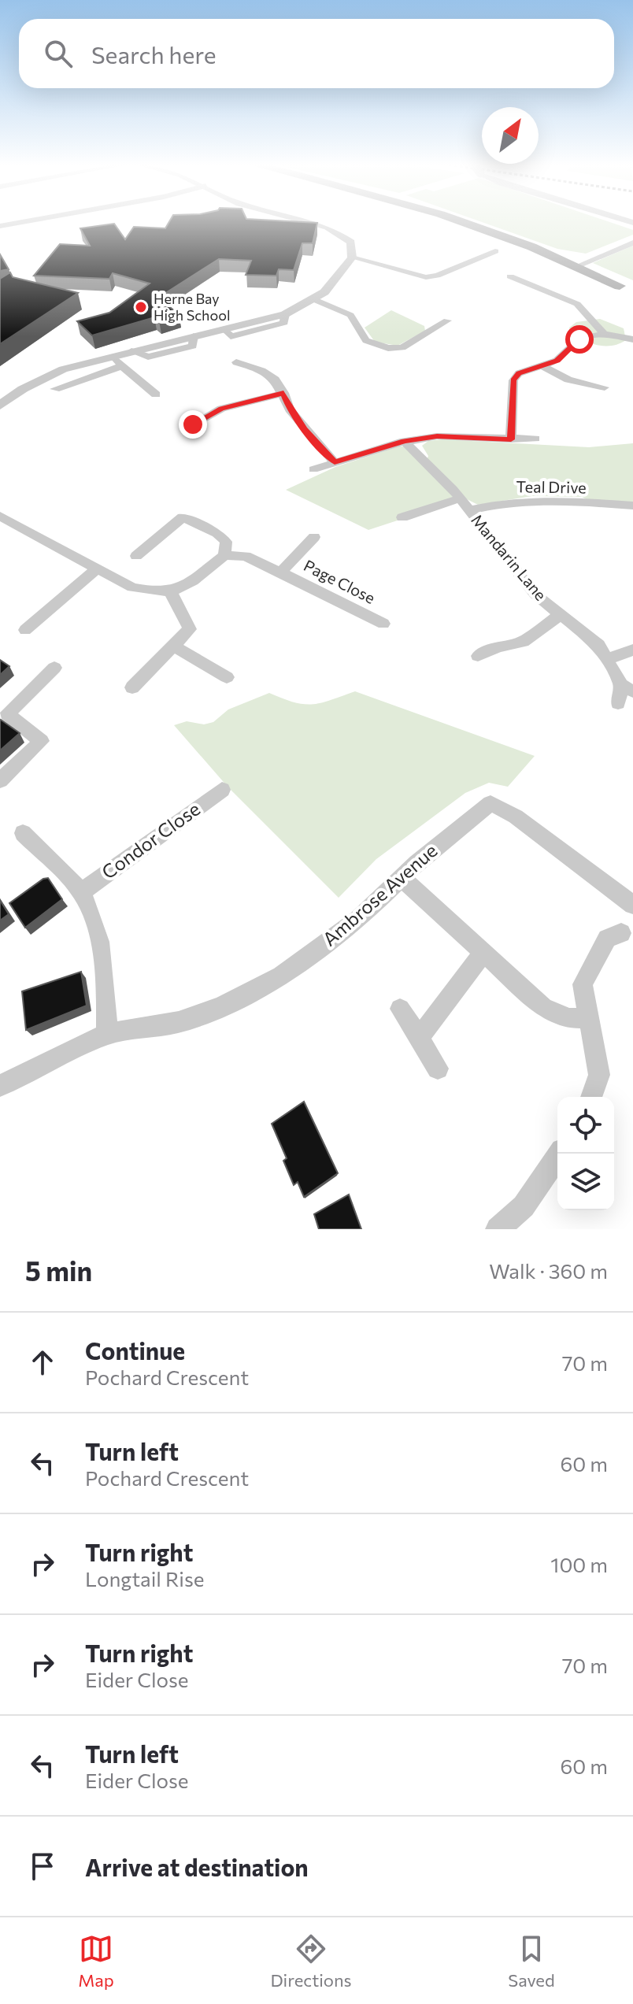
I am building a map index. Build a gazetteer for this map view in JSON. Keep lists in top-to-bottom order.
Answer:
{
  "streets": {
    "street": [
      "Teal Drive",
      "Mandarin Lane",
      "Page Close",
      "Condor Close",
      "Ambrose Avenue"
    ]
  },
  "crossings": [
    ["Teal Drive", "Mandarin Lane"]
  ],
  "places": ["Herne Bay High School"],
  "north": "top right",
  "page": {
    "search": "Search here",
    "heading": ["5 min", "Walk · 360 m"],
    "list": [
      ["Continue", "Pochard Crescent", "70 m"],
      ["Turn left", "Pochard Crescent", "60 m"],
      ["Turn right", "Longtail Rise", "100 m"],
      ["Turn right", "Eider Close", "70 m"],
      ["Turn left", "Eider Close", "60 m"],
      "Arrive at destination"
    ],
    "nav": ["Map", "Directions", "Saved"]
  }
}
